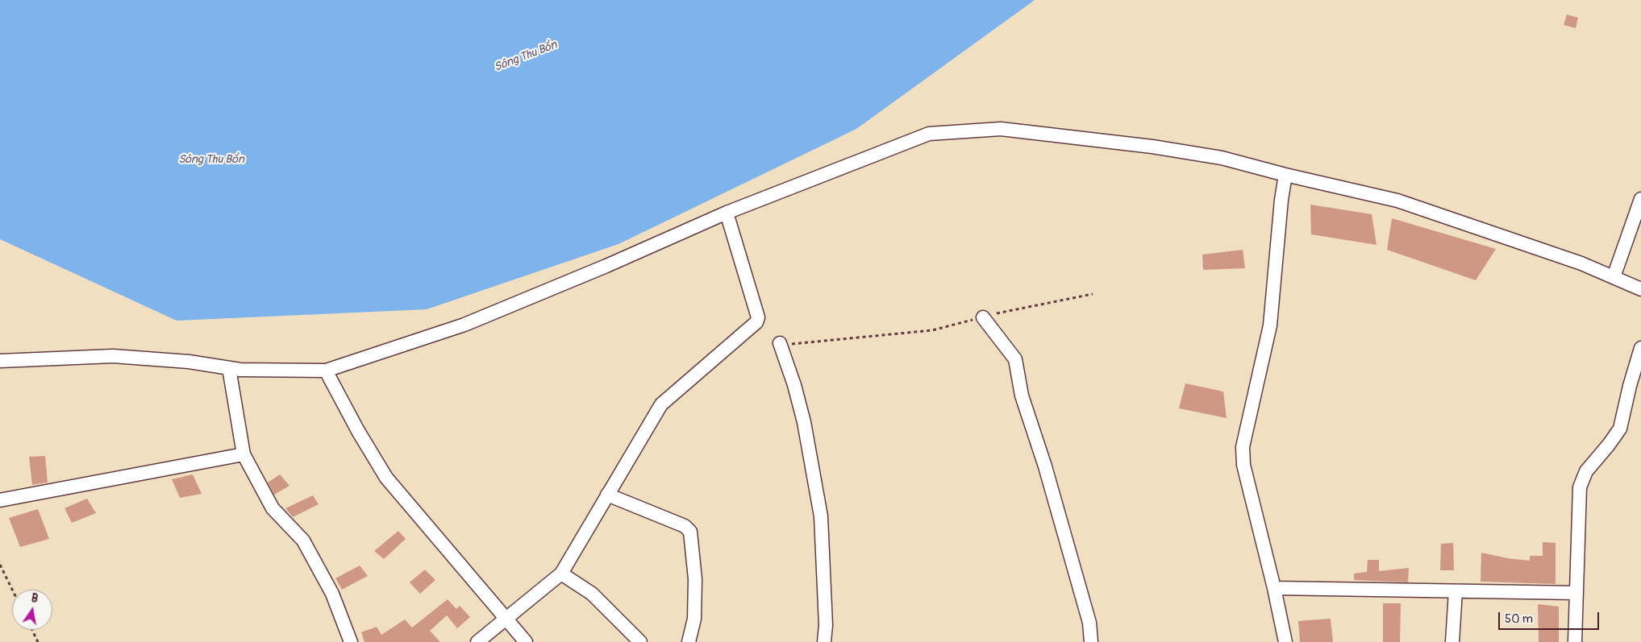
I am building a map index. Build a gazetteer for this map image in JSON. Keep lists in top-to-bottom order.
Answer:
{
  "water": ["Sông Thu Bồn"],
  "scale_bar": "50 m",
  "north": "top"
}
